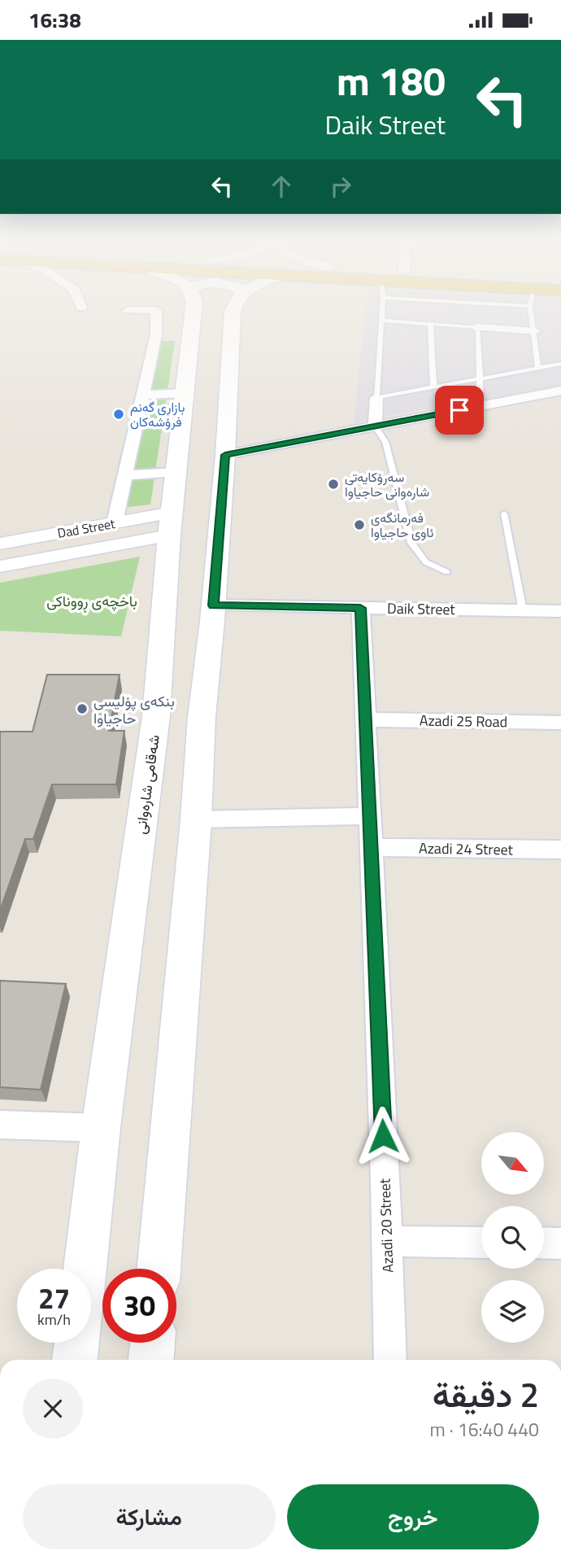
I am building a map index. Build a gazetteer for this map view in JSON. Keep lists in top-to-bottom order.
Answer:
{
  "streets": {
    "main road": ["شەقامی شارەوانی"],
    "street": [
      "Dad Street",
      "Daik Street",
      "Azadi 25 Road",
      "Azadi 24 Street",
      "Azadi 20 Street"
    ]
  },
  "crossings": [
    ["Dad Street", "شەقامی شارەوانی"],
    ["Daik Street", "Azadi 20 Street"],
    ["Azadi 25 Road", "Azadi 20 Street"],
    ["Azadi 24 Street", "Azadi 20 Street"]
  ],
  "parks": ["باخچەی ڕووناکی"],
  "places": [
    "بازاڕی گەنم فرۆشەکان",
    "سەرۆکایەتی شارەوانی حاجیاوا",
    "فەرمانگەی ئاوی حاجیاوا",
    "بنکەی پۆلیسی حاجیاوا"
  ],
  "north": "bottom right",
  "page": {
    "status": "16:38",
    "turn": ["180 m", "Daik Street"],
    "speed": "27 km/h",
    "limit": "30",
    "heading": ["2 دقيقة", "440 m · 16:40"],
    "buttons": ["خروج", "مشاركة"]
  }
}
